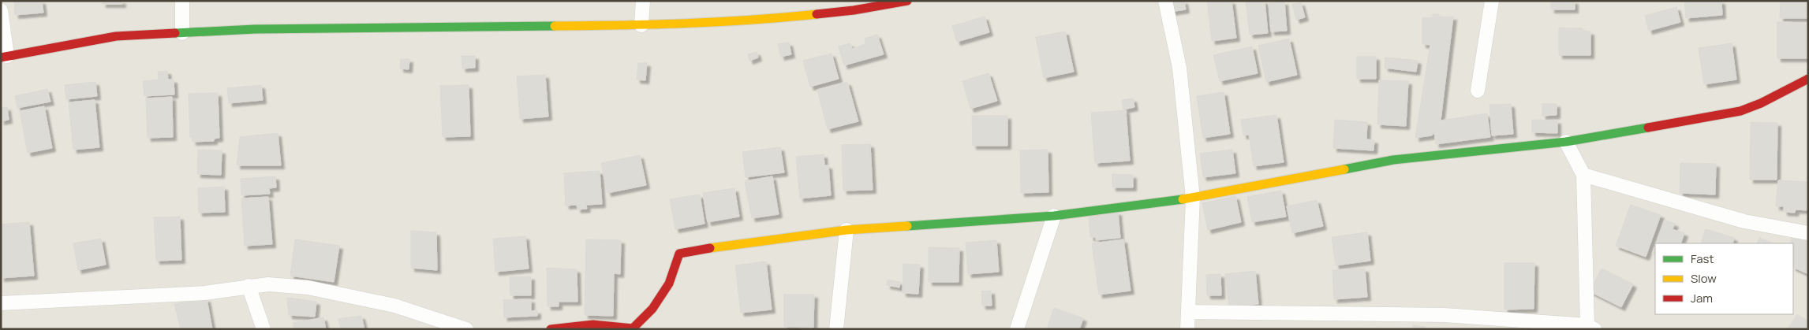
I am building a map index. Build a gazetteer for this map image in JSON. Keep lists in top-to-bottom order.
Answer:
{
  "legend": ["Fast", "Slow", "Jam"]
}
